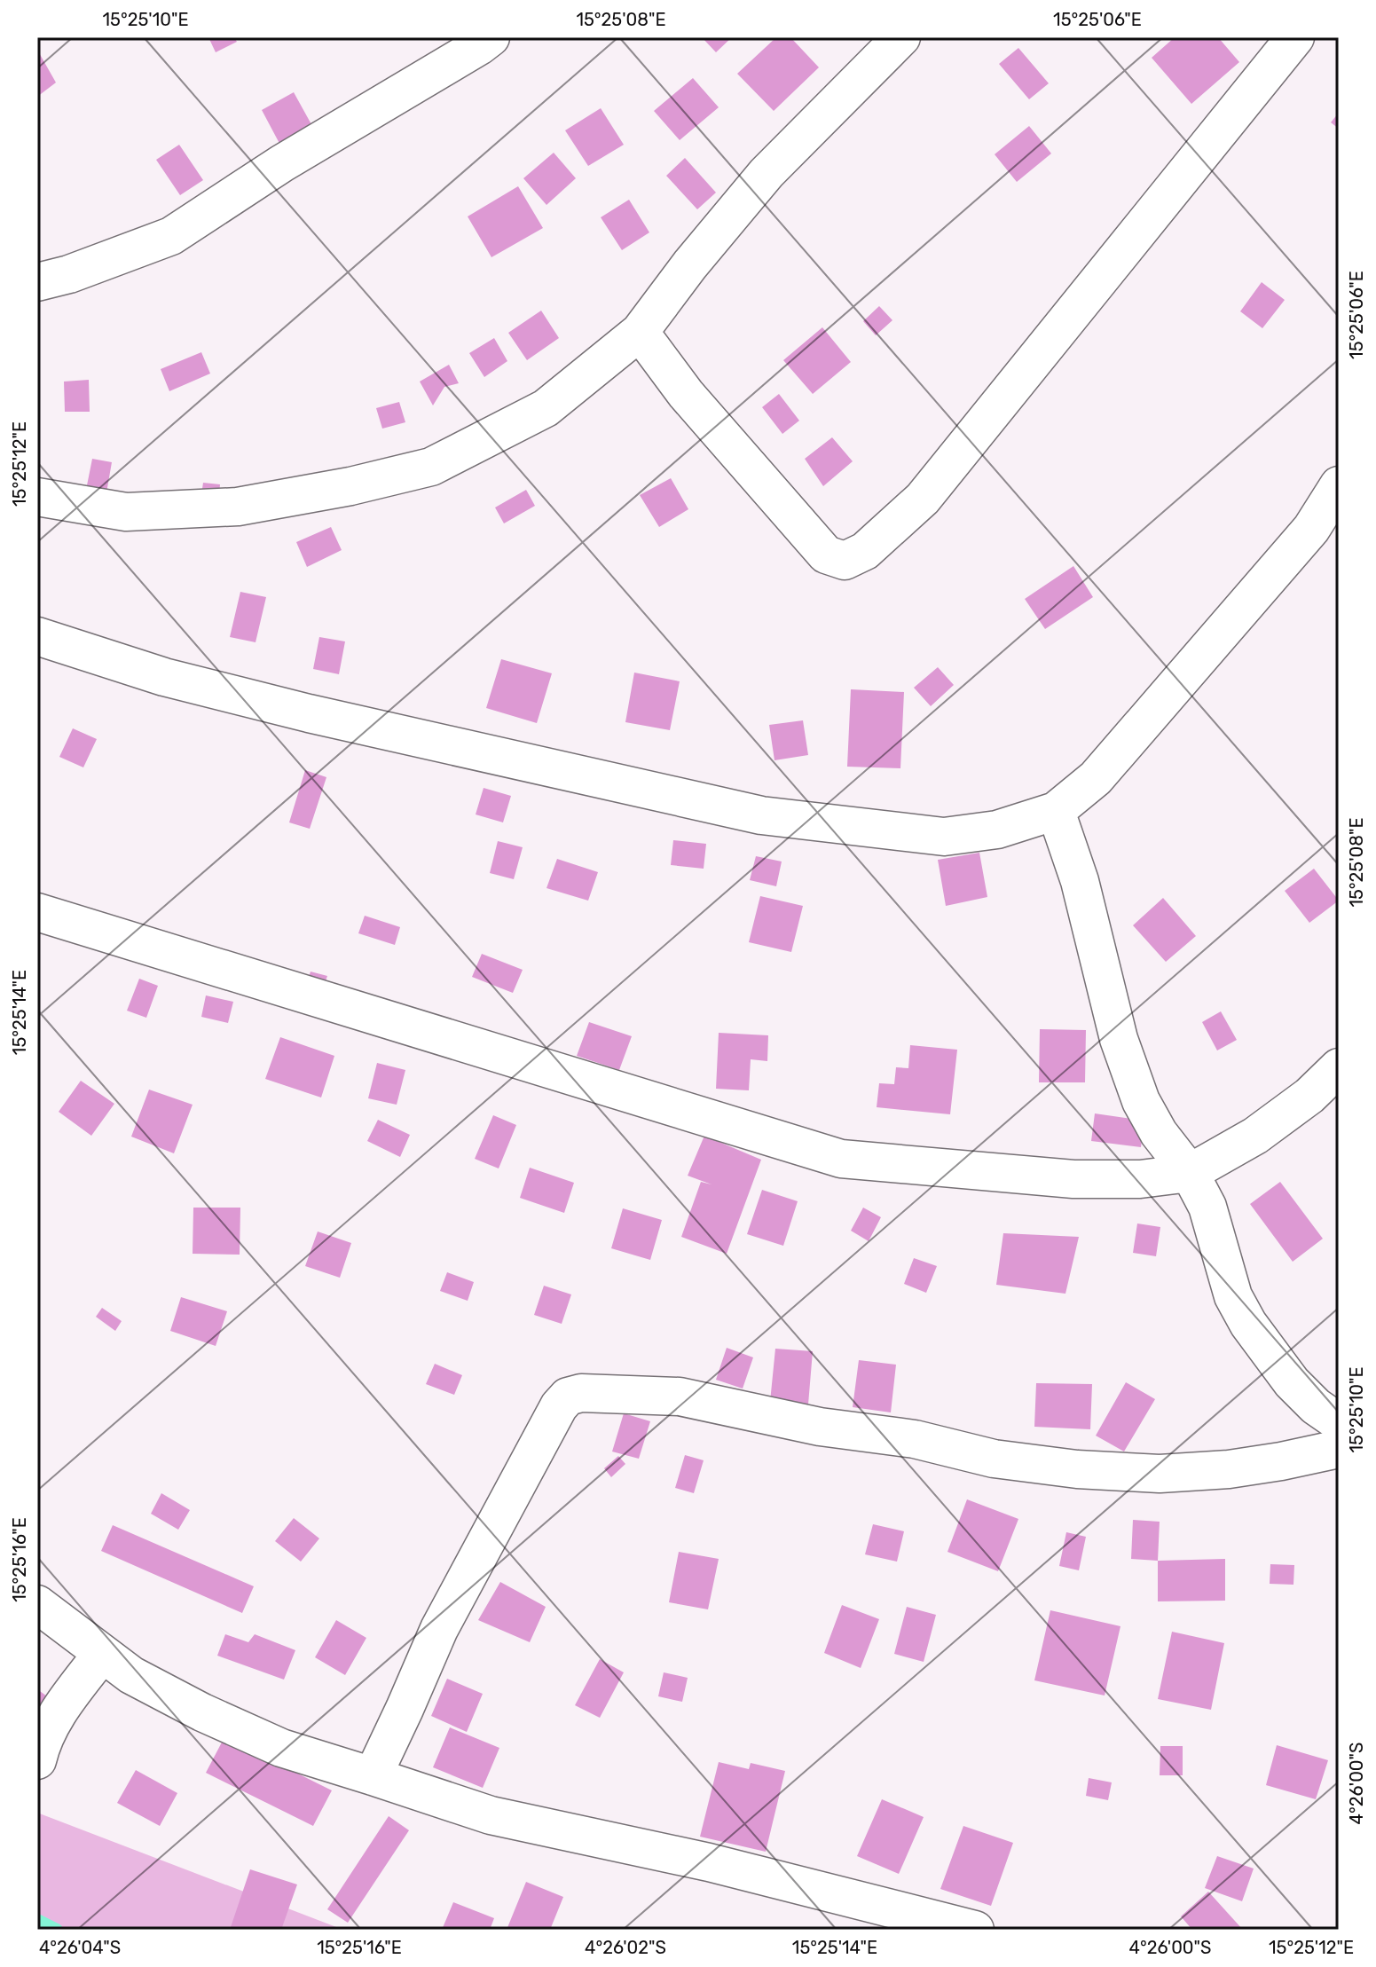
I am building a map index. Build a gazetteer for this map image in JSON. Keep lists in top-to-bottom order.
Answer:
{
  "coordinates": [
    "15°25'10\"E",
    "15°25'08\"E",
    "15°25'06\"E",
    "15°25'12\"E",
    "15°25'14\"E",
    "15°25'16\"E",
    "4°26'00\"S",
    "4°26'04\"S",
    "4°26'02\"S"
  ]
}
